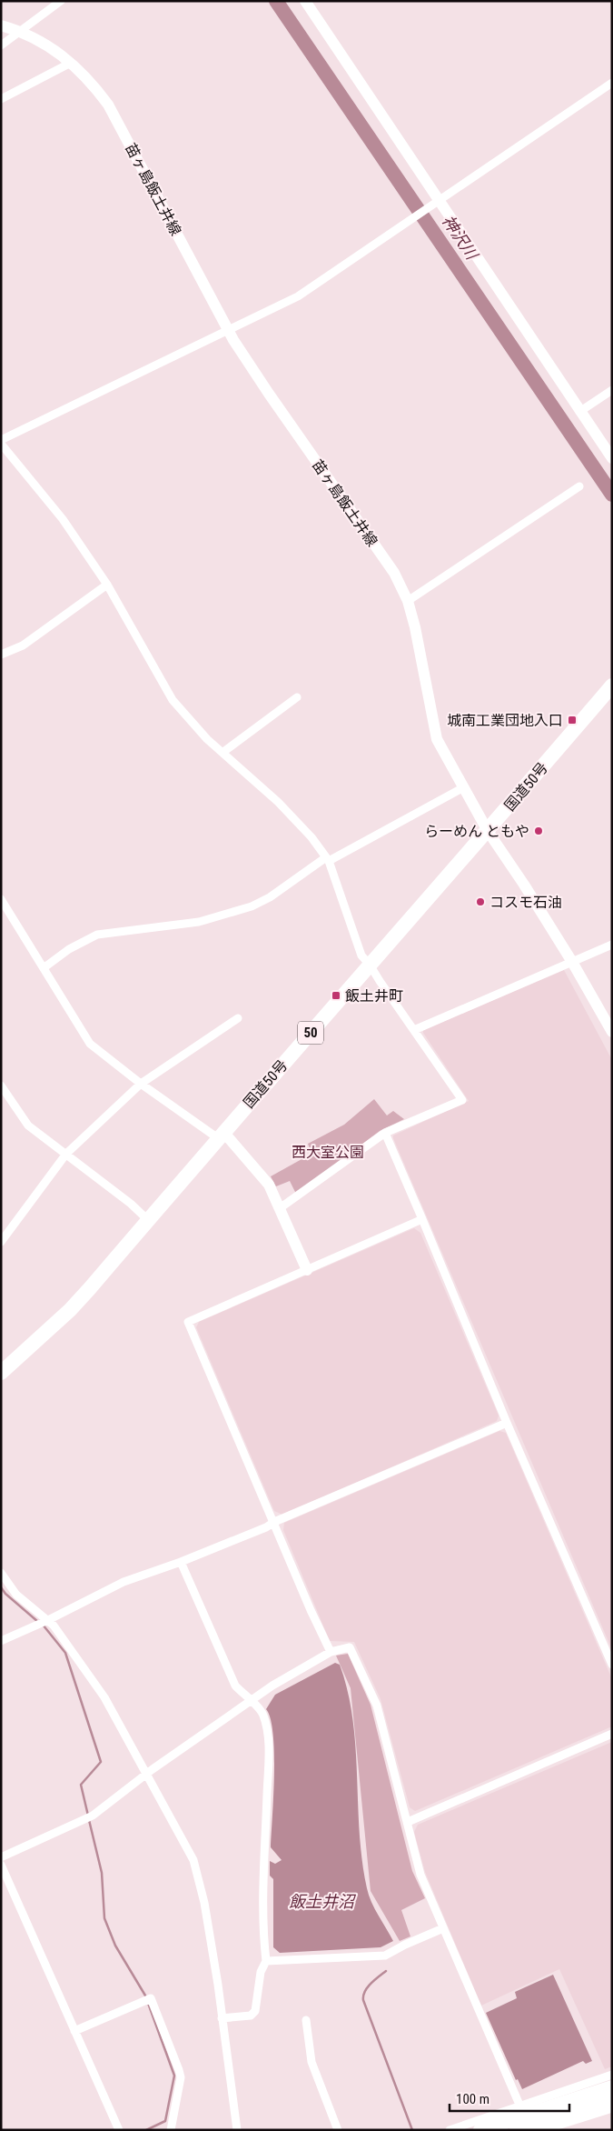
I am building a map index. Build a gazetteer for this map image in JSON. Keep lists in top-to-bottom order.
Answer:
{
  "streets": {
    "highway": ["国道50号", "50"],
    "main road": ["苗ヶ島飯土井線"]
  },
  "crossings": [
    ["苗ヶ島飯土井線", "国道50号"]
  ],
  "water": ["神沢川", "飯土井沼"],
  "parks": ["西大室公園"],
  "places": {
    "transit": ["城南工業団地入口", "飯土井町"],
    "other": ["らーめん ともや", "コスモ石油"]
  },
  "scale_bar": "100 m"
}
